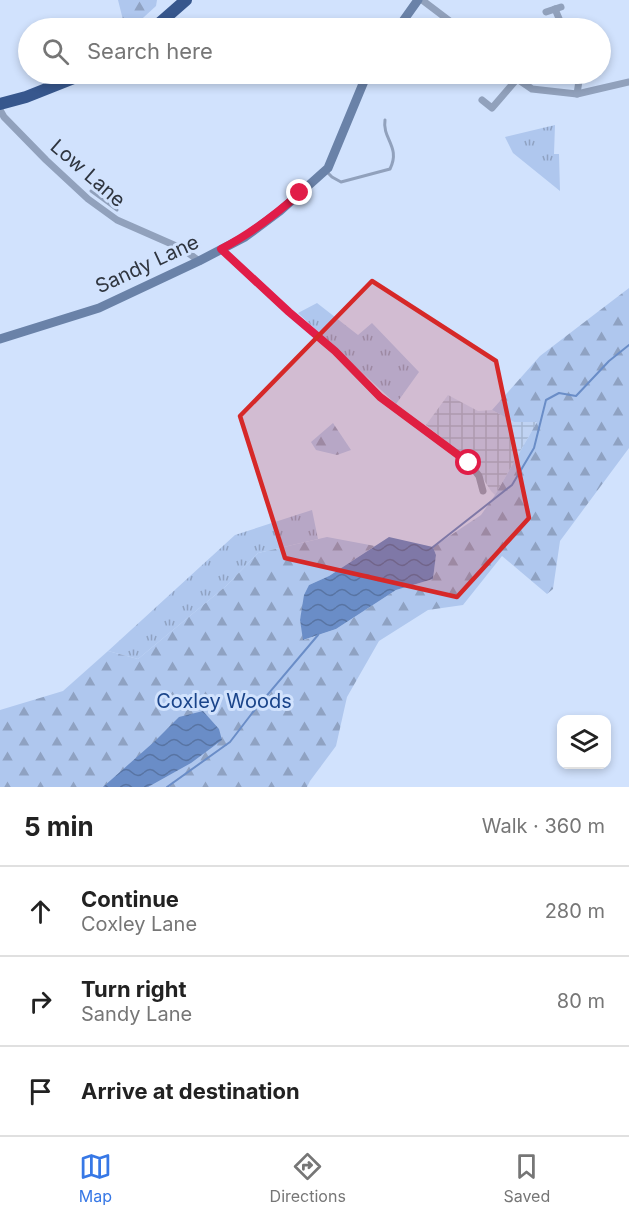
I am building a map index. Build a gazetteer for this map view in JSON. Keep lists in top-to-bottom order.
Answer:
{
  "streets": {
    "street": ["Low Lane", "Sandy Lane"]
  },
  "crossings": [
    ["Low Lane", "Sandy Lane"]
  ],
  "parks": ["Coxley Woods"],
  "page": {
    "search": "Search here",
    "heading": ["5 min", "Walk · 360 m"],
    "list": [
      ["Continue", "Coxley Lane", "280 m"],
      ["Turn right", "Sandy Lane", "80 m"],
      "Arrive at destination"
    ],
    "nav": ["Map", "Directions", "Saved"]
  }
}
